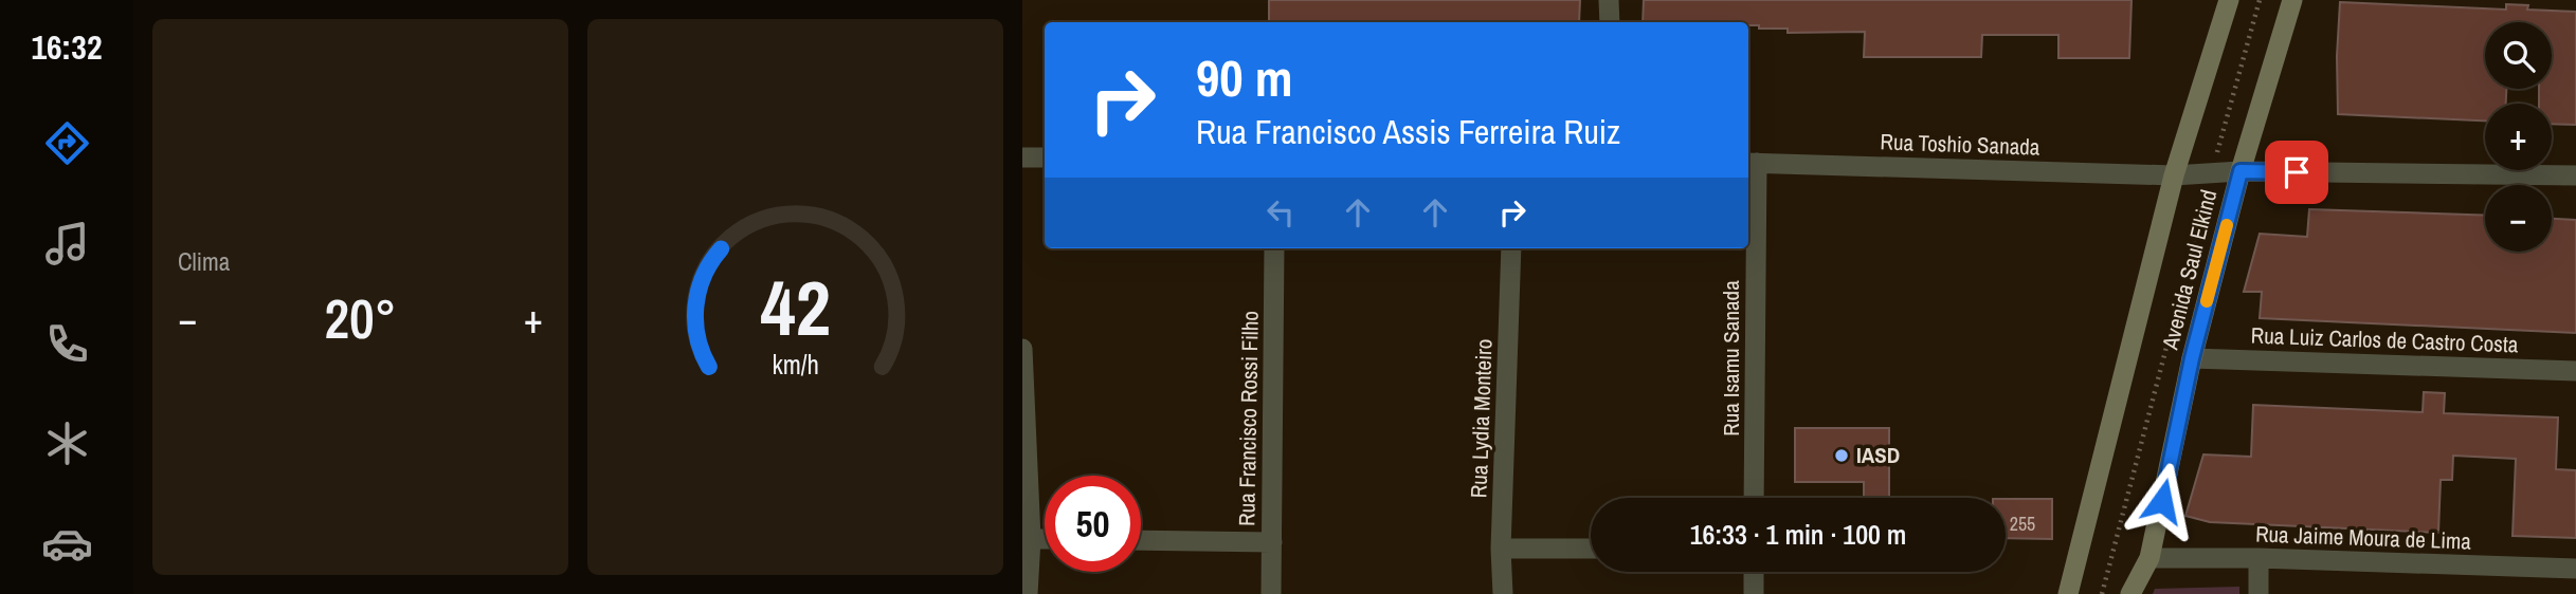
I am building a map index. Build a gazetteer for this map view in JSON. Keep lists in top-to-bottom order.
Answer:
{
  "streets": {
    "main road": ["Avenida Saul Elkind"],
    "street": [
      "Rua Toshio Sanada",
      "Rua Luiz Carlos de Castro Costa",
      "Rua Isamu Sanada",
      "Rua Francisco Rossi Filho",
      "Rua Lydia Monteiro",
      "Rua Jaime Moura de Lima"
    ]
  },
  "crossings": [
    ["Rua Toshio Sanada", "Avenida Saul Elkind"],
    ["Rua Toshio Sanada", "Rua Isamu Sanada"],
    ["Avenida Saul Elkind", "Rua Luiz Carlos de Castro Costa"],
    ["Avenida Saul Elkind", "Rua Jaime Moura de Lima"]
  ],
  "places": ["IASD"],
  "house_numbers": ["255"],
  "page": {
    "tabs": "16:32",
    "tile": "Clima",
    "map_buttons": ["+", "−"],
    "turn": ["90 m", "Rua Francisco Assis Ferreira Ruiz"],
    "heat": ["−", "20°", "+"],
    "limit": "50",
    "trip": "16:33 · 1 min · 100 m",
    "gauge": ["42", "km/h"]
  }
}
